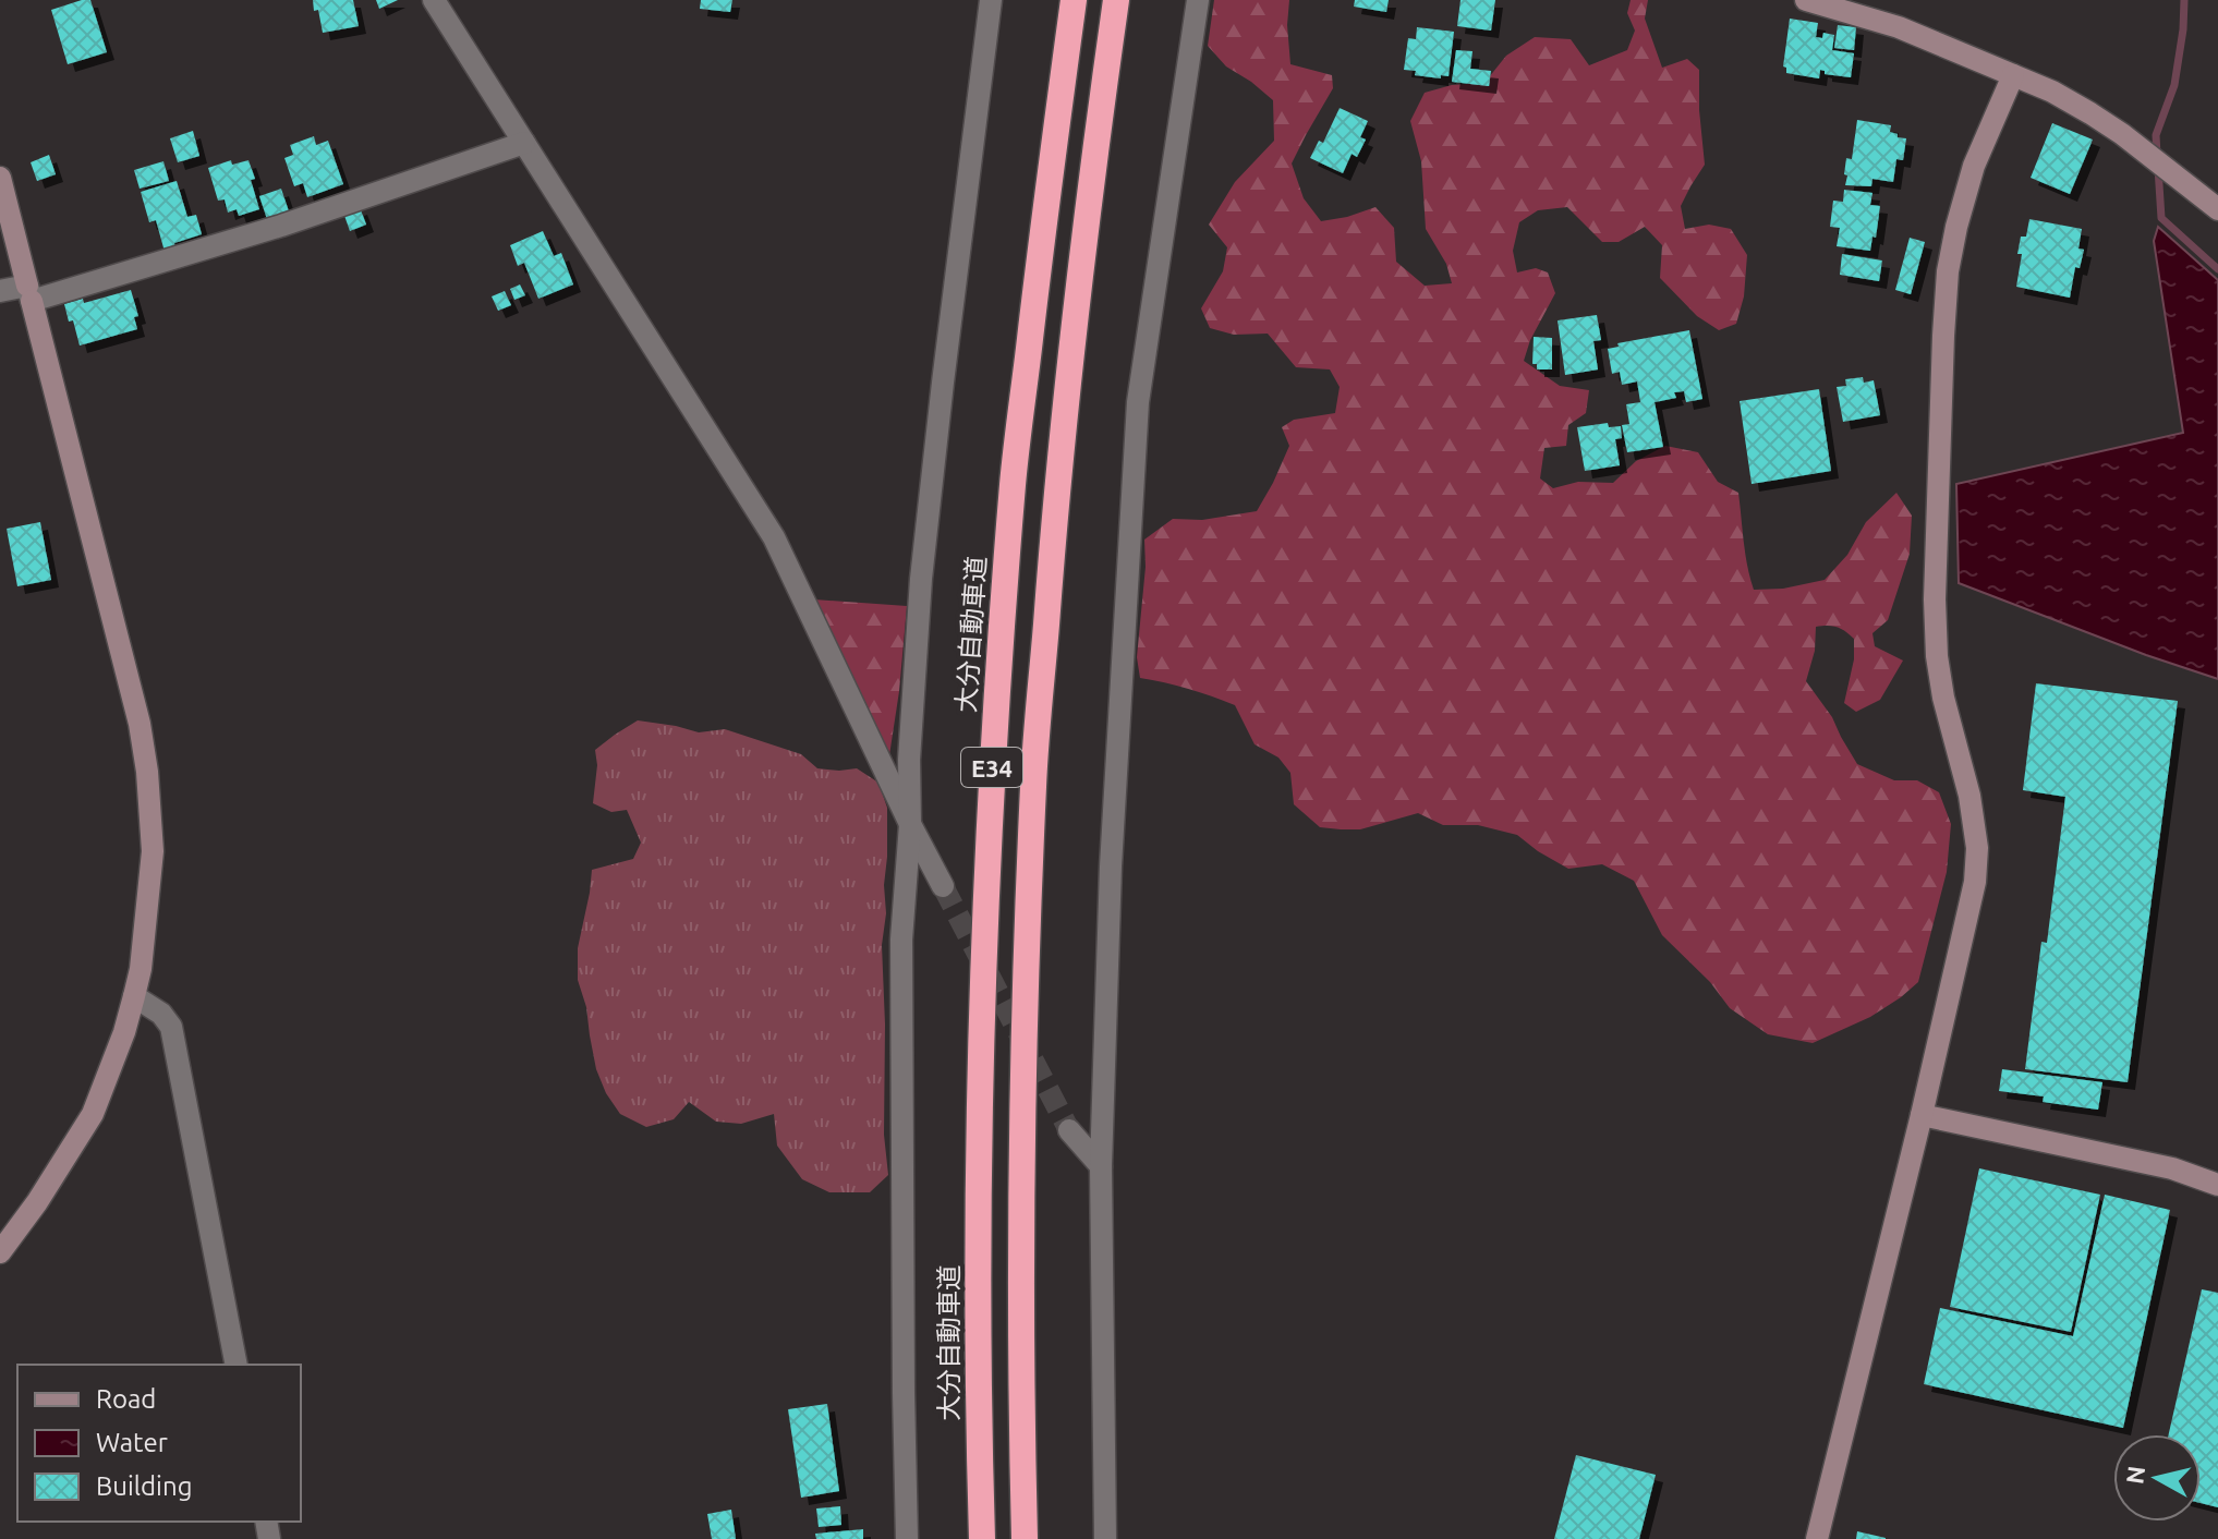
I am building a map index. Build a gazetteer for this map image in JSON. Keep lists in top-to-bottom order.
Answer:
{
  "streets": {
    "highway": ["大分自動車道", "E34"]
  },
  "legend": ["Road", "Water", "Building"],
  "north": "left"
}
